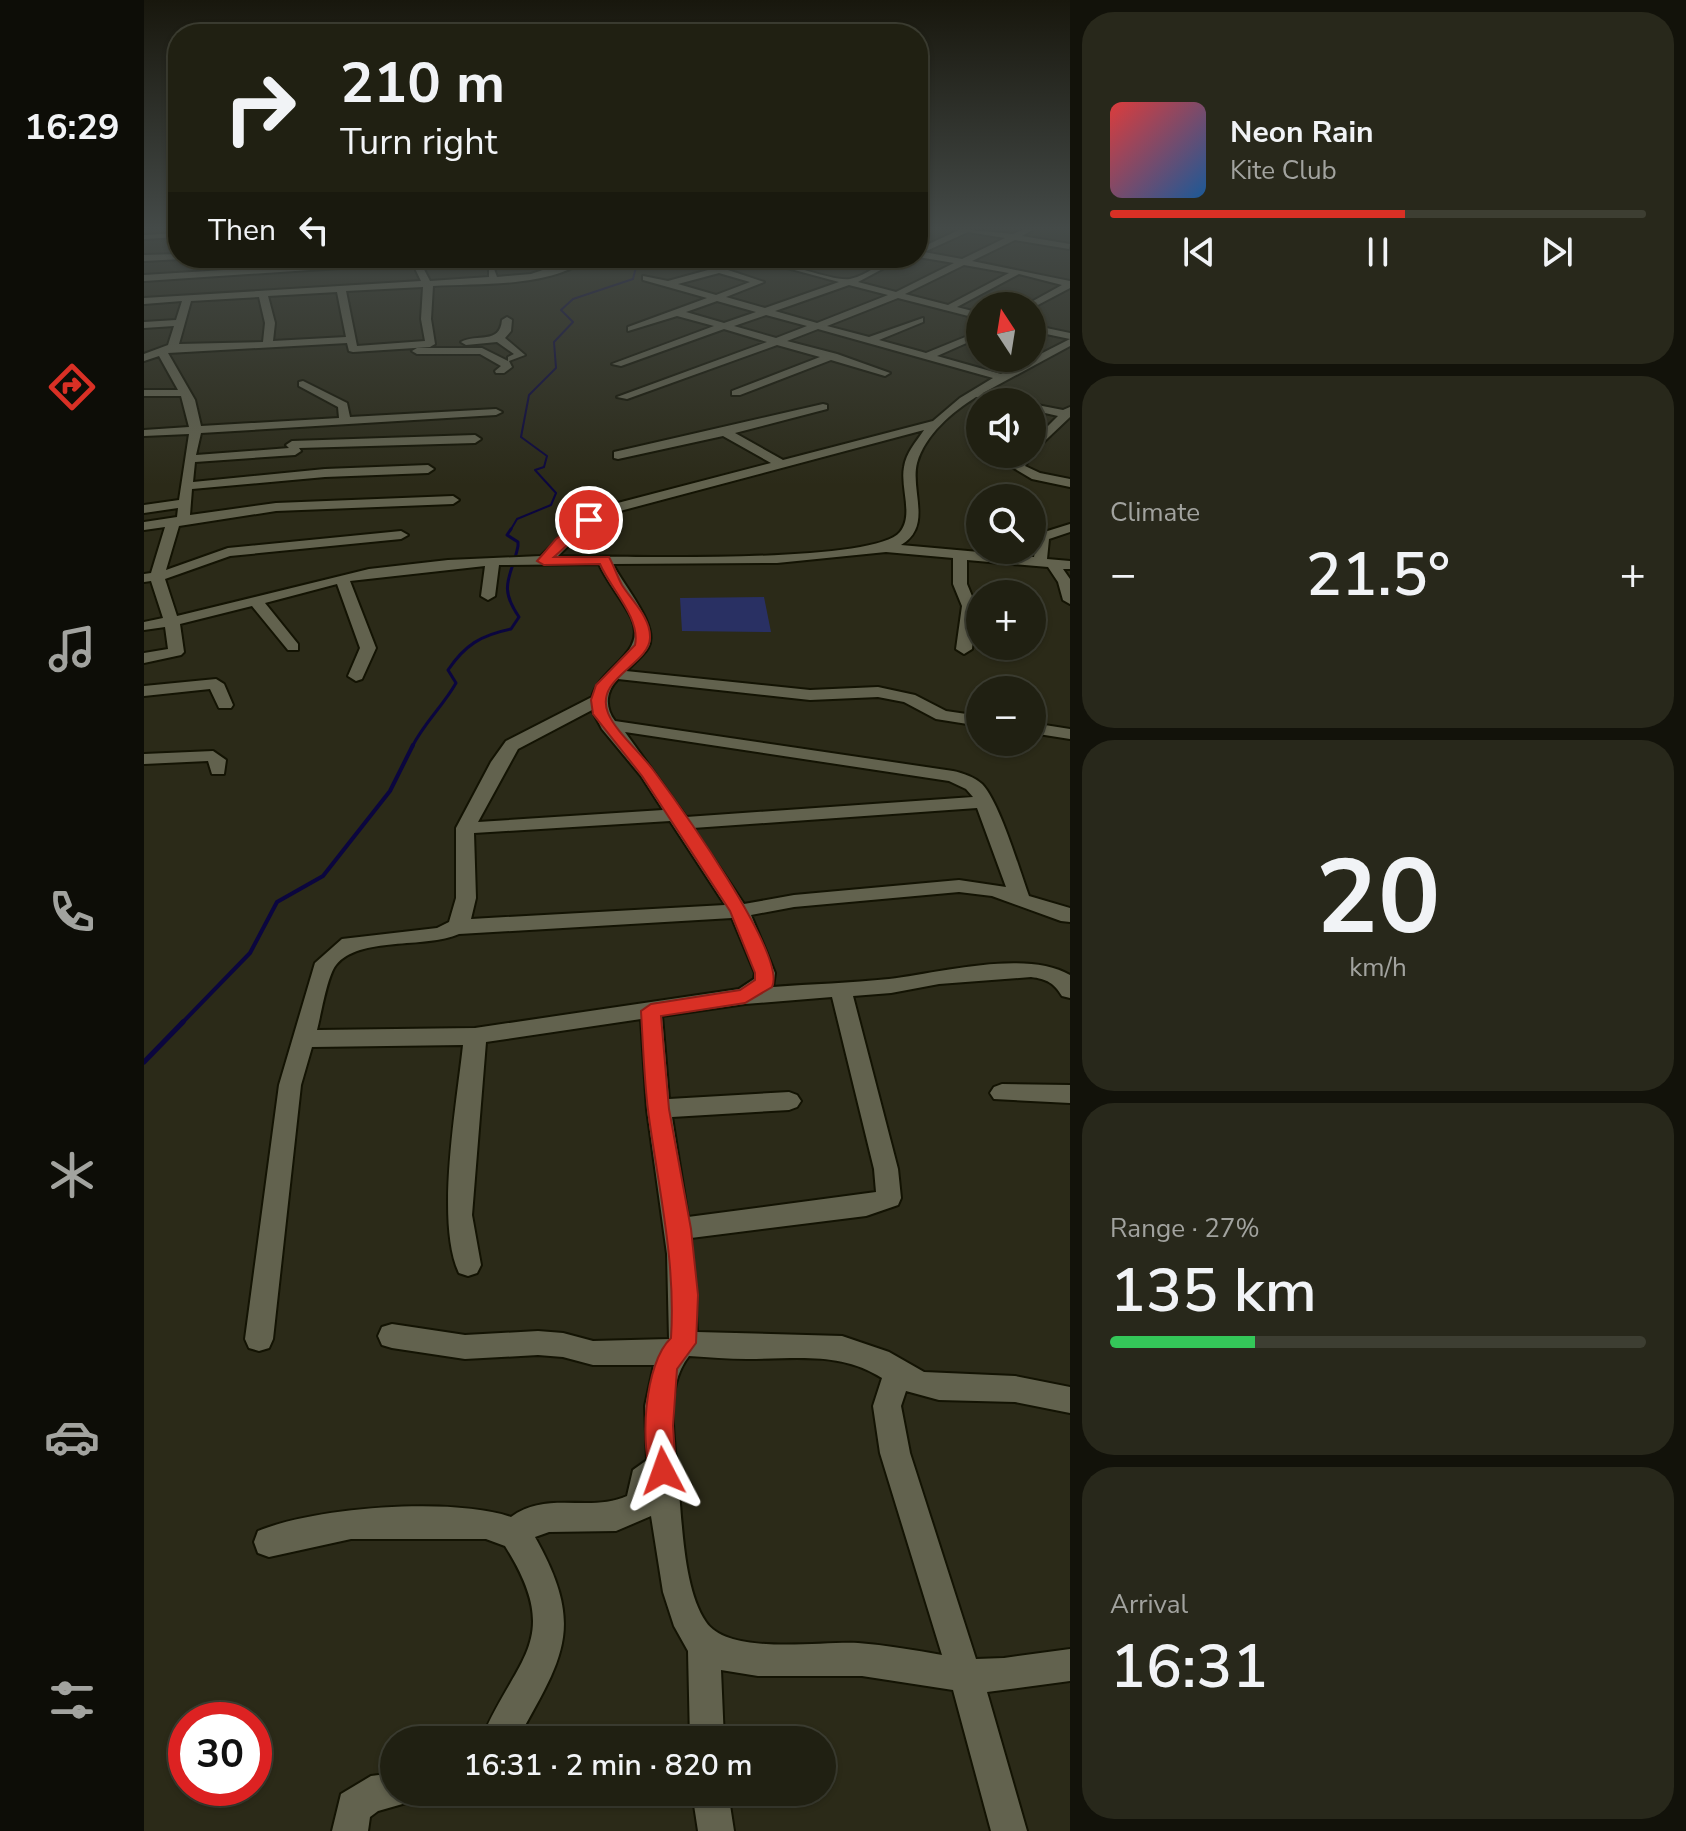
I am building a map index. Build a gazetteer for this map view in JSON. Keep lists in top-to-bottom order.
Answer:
{
  "north": "top",
  "page": {
    "tabs": "16:29",
    "turn": ["210 m", "Turn right"],
    "song": ["Neon Rain", "Kite Club"],
    "then": "Then",
    "map_buttons": ["+", "−"],
    "tile": [
      "Climate",
      ["20", "km/h"],
      ["Range · 27%", "135 km"],
      ["Arrival", "16:31"]
    ],
    "heat": ["−", "21.5°", "+"],
    "limit": "30",
    "trip": "16:31 · 2 min · 820 m"
  }
}
